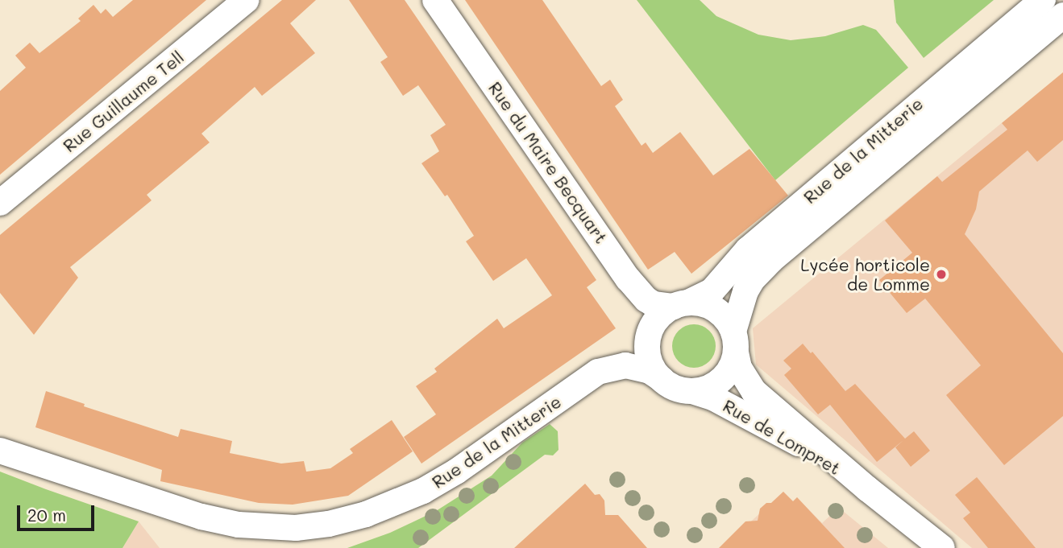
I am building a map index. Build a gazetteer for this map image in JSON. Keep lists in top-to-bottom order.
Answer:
{
  "streets": {
    "street": [
      "Rue Guillaume Tell",
      "Rue de la Mitterie",
      "Rue du Maire Becquart",
      "Rue de Lompret"
    ]
  },
  "crossings": [
    ["Rue de la Mitterie", "Rue du Maire Becquart"],
    ["Rue de la Mitterie", "Rue de Lompret"],
    ["Rue du Maire Becquart", "Rue de Lompret"]
  ],
  "places": ["Lycée horticole de Lomme"],
  "scale_bar": "20 m"
}
